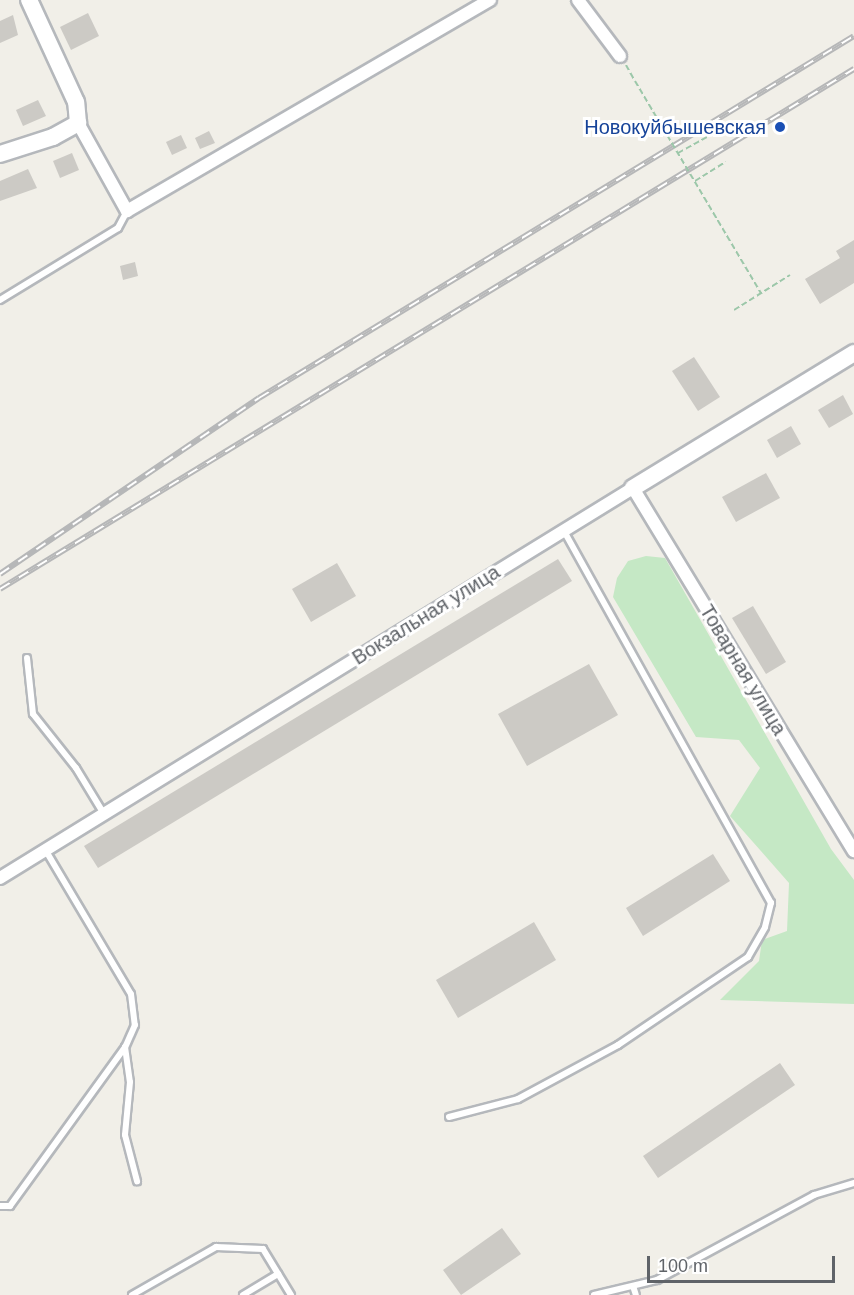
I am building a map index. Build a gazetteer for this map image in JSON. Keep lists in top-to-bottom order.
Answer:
{
  "streets": {
    "street": ["Вокзальная улица", "Товарная улица"]
  },
  "crossings": [
    ["Вокзальная улица", "Товарная улица"]
  ],
  "places": ["Новокуйбышевская"],
  "scale_bar": "100 m"
}
